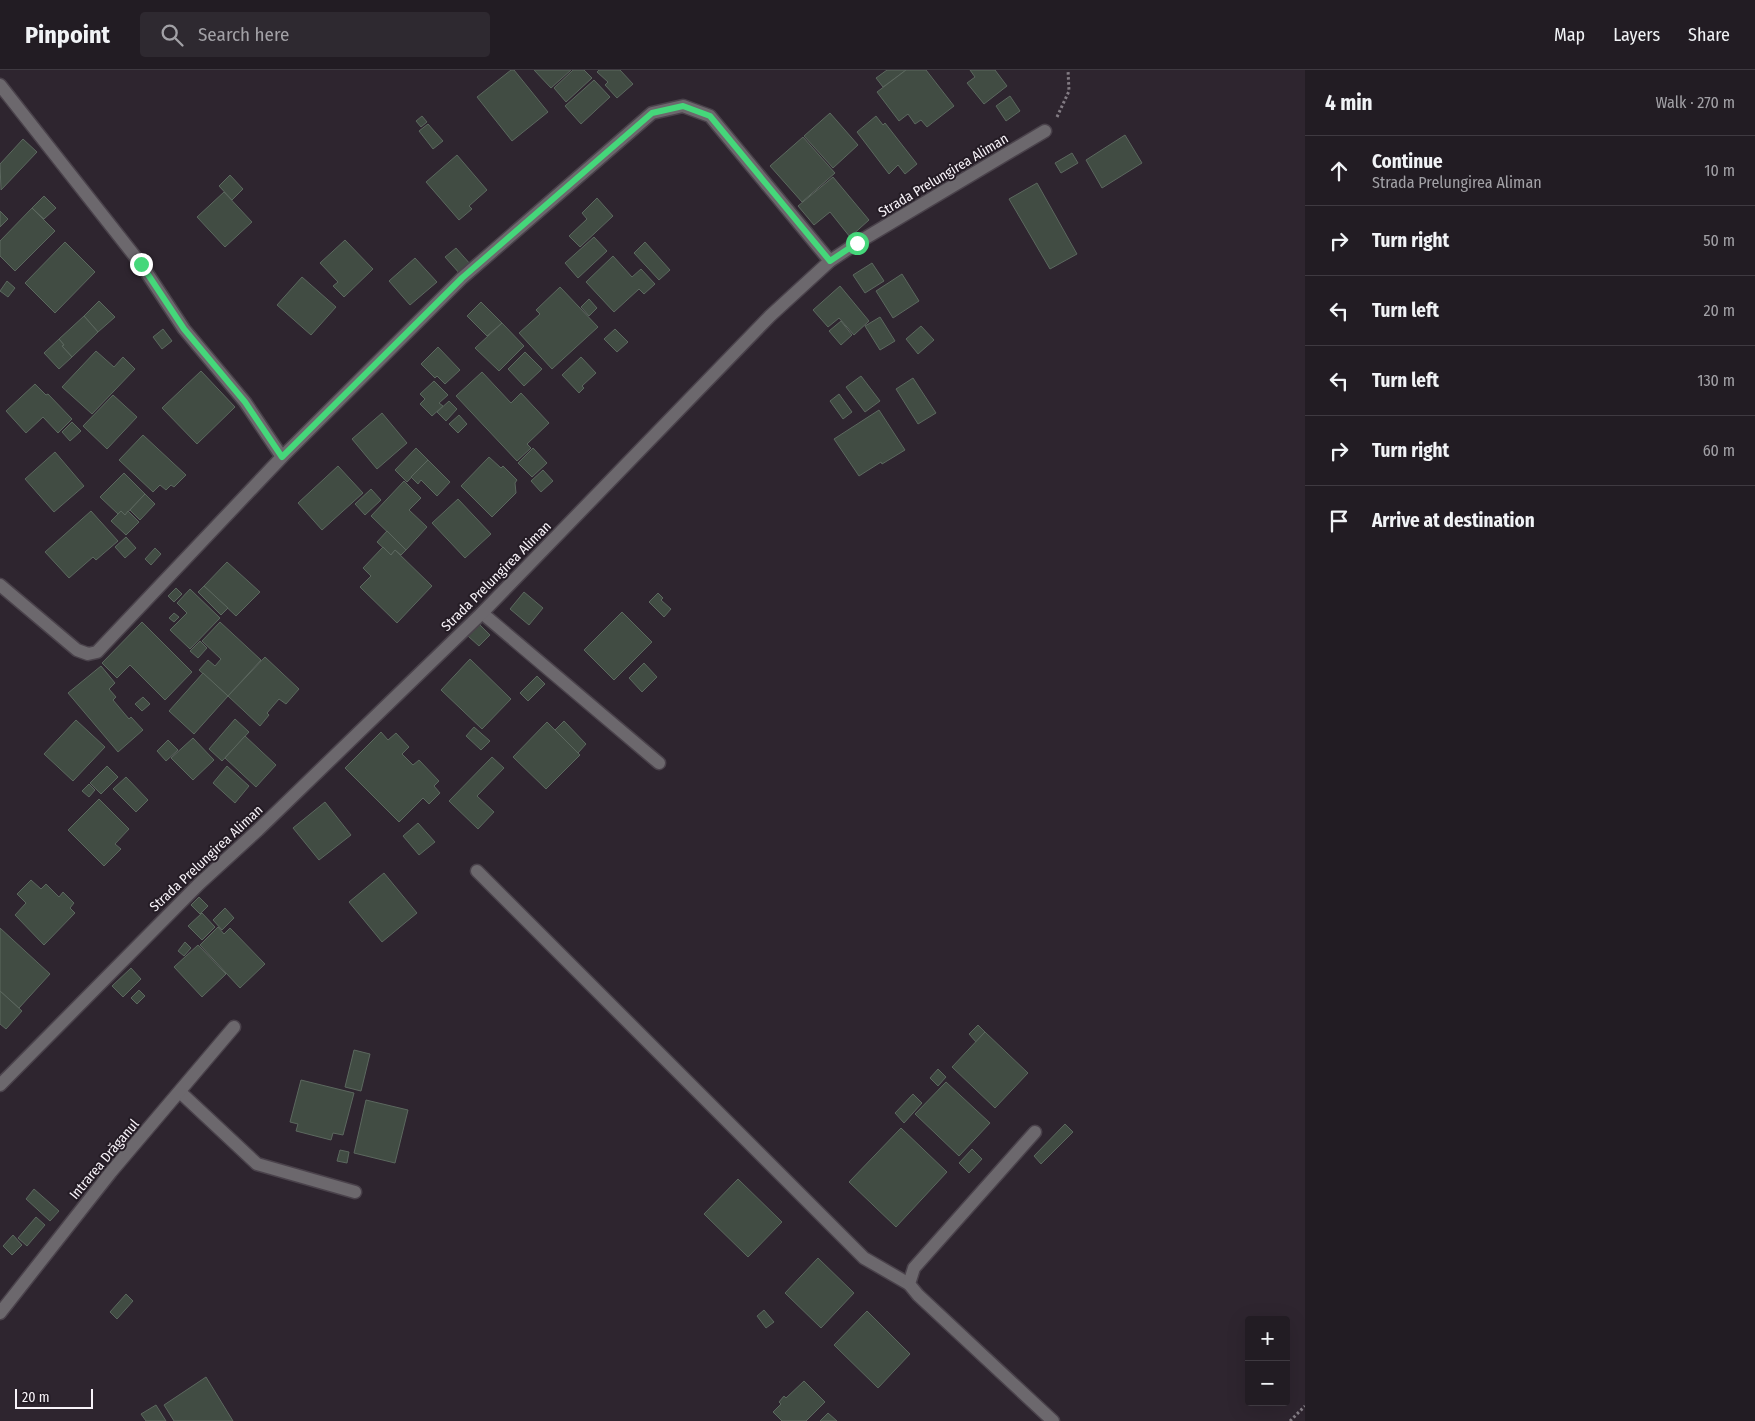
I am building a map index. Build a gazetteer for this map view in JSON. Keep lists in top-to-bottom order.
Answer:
{
  "streets": {
    "street": ["Strada Prelungirea Aliman", "Intrarea Drăganul"]
  },
  "scale_bar": "20 m",
  "page": {
    "header": "Pinpoint",
    "search": "Search here",
    "nav": ["Map", "Layers", "Share"],
    "heading": ["4 min", "Walk · 270 m"],
    "list": [
      ["Continue", "Strada Prelungirea Aliman", "10 m"],
      ["Turn right", "50 m"],
      ["Turn left", "20 m"],
      ["Turn left", "130 m"],
      ["Turn right", "60 m"],
      "Arrive at destination"
    ],
    "map_buttons": ["+", "−"],
    "scale": "20 m"
  }
}
